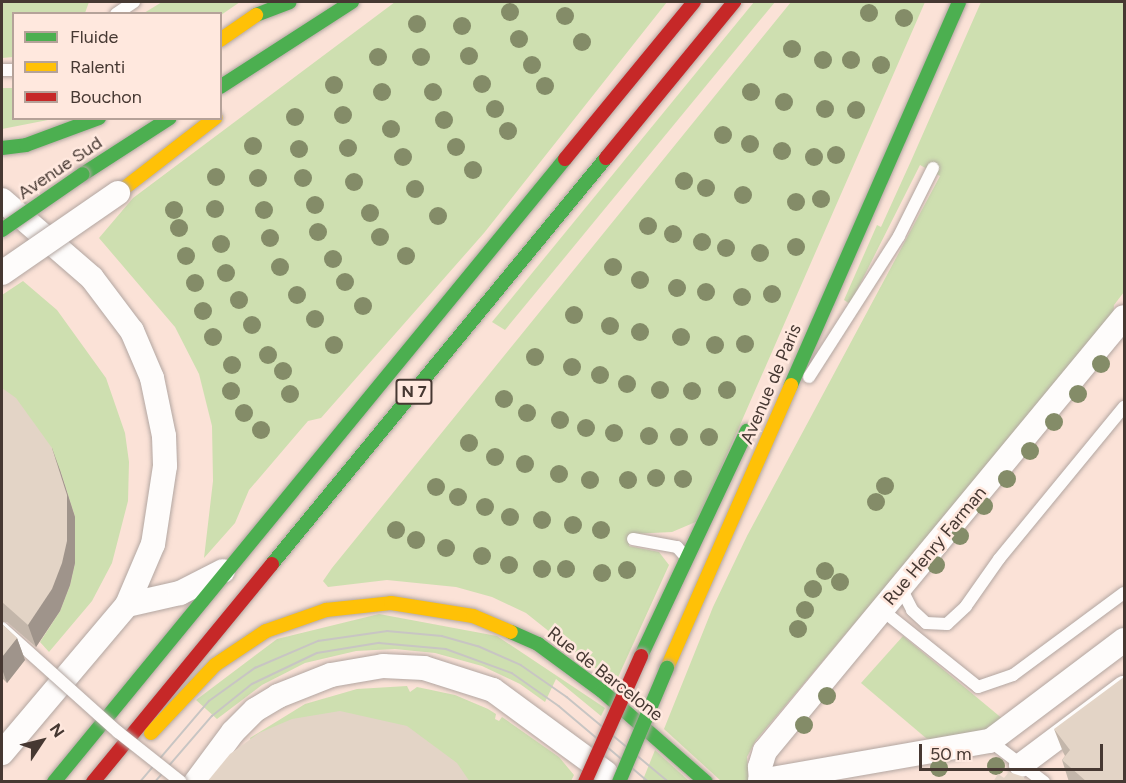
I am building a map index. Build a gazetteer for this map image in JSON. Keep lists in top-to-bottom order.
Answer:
{
  "streets": {
    "main road": [
      "Avenue Sud",
      "Avenue de Paris",
      "N 7",
      "Rue de Barcelone"
    ],
    "street": ["Rue Henry Farman"]
  },
  "legend": ["Fluide", "Ralenti", "Bouchon"],
  "scale_bar": "50 m",
  "north": "top right"
}
